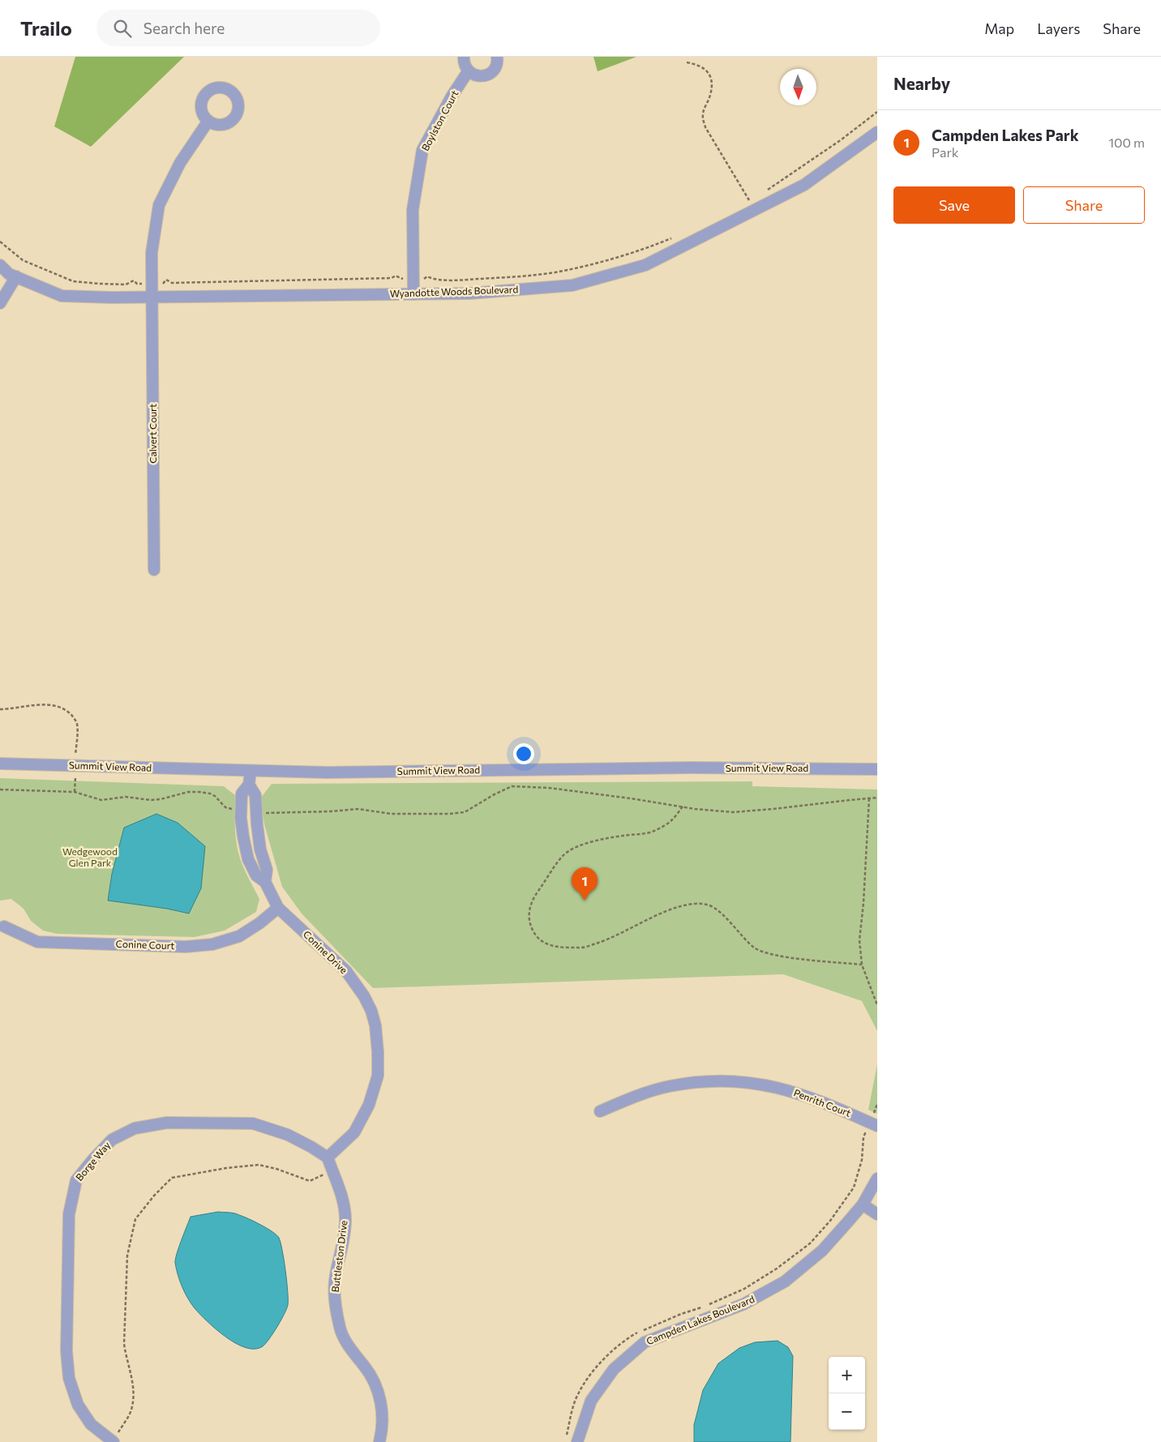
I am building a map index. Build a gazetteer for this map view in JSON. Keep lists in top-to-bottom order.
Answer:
{
  "streets": {
    "street": [
      "Boylston Court",
      "Wyandotte Woods Boulevard",
      "Calvert Court",
      "Summit View Road",
      "Conine Court",
      "Conine Drive",
      "Penrith Court",
      "Borge Way",
      "Buttleston Drive",
      "Campden Lakes Boulevard"
    ]
  },
  "crossings": [
    ["Boylston Court", "Wyandotte Woods Boulevard"],
    ["Wyandotte Woods Boulevard", "Calvert Court"],
    ["Summit View Road", "Conine Drive"],
    ["Conine Court", "Conine Drive"],
    ["Conine Drive", "Borge Way"],
    ["Conine Drive", "Buttleston Drive"],
    ["Borge Way", "Buttleston Drive"]
  ],
  "parks": ["Wedgewood Glen Park"],
  "north": "bottom",
  "page": {
    "header": "Trailo",
    "search": "Search here",
    "nav": ["Map", "Layers", "Share"],
    "heading": "Nearby",
    "list": [
      {
        "mark": "1",
        "name": "Campden Lakes Park",
        "note": "Park",
        "value": "100 m"
      }
    ],
    "buttons": ["Save", "Share"],
    "pins": "1",
    "map_buttons": ["+", "−"]
  }
}
